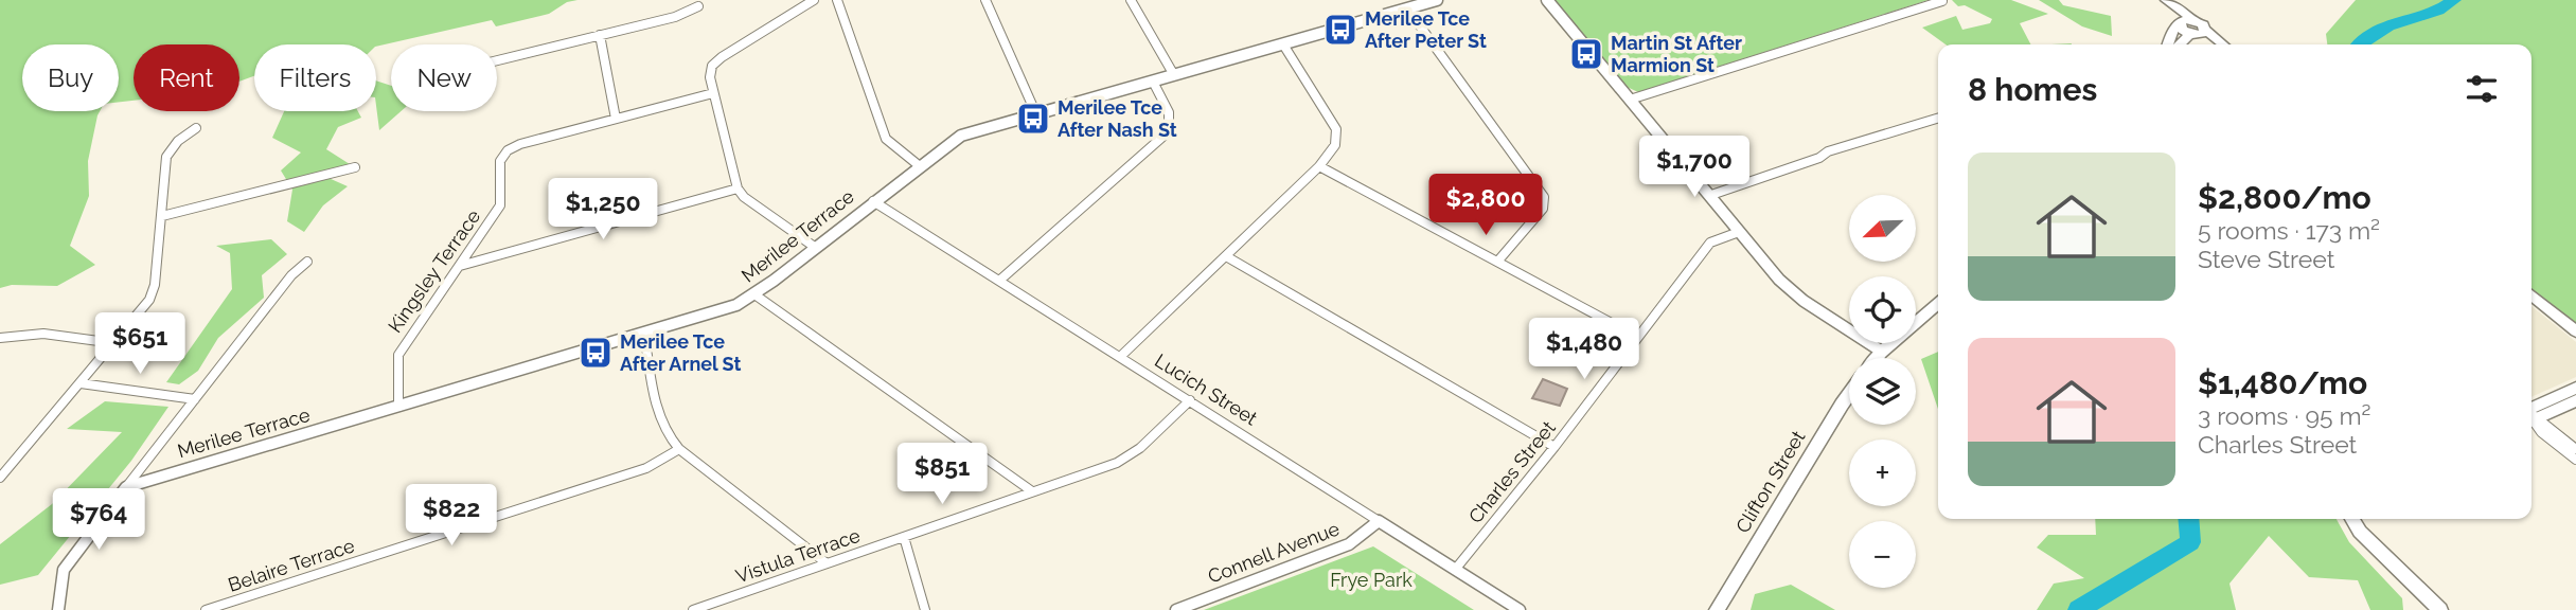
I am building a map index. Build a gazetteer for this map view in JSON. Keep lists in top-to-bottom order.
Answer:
{
  "streets": {
    "main road": ["Clifton Street"],
    "street": [
      "Merilee Terrace",
      "Kingsley Terrace",
      "Lucich Street",
      "Charles Street",
      "Connell Avenue",
      "Vistula Terrace",
      "Belaire Terrace"
    ]
  },
  "crossings": [
    ["Merilee Terrace", "Kingsley Terrace"],
    ["Merilee Terrace", "Lucich Street"],
    ["Lucich Street", "Charles Street"],
    ["Lucich Street", "Connell Avenue"],
    ["Lucich Street", "Vistula Terrace"]
  ],
  "parks": ["Frye Park"],
  "places": {
    "bus stop": [
      "Merilee Tce After Peter St",
      "Martin St After Marmion St",
      "Merilee Tce After Nash St",
      "Merilee Tce After Arnel St"
    ]
  },
  "north": "bottom left",
  "page": {
    "chip": [
      "Buy",
      "Rent",
      "Filters",
      "New"
    ],
    "heading": "8 homes",
    "list": [
      {
        "name": "$2,800/mo",
        "note": "5 rooms · 173 m² · Steve Street"
      },
      {
        "name": "$1,480/mo",
        "note": "3 rooms · 95 m² · Charles Street"
      }
    ],
    "price": [
      "$1,700",
      "$2,800",
      "$1,250",
      "$651",
      "$1,480",
      "$851",
      "$822",
      "$764"
    ],
    "map_buttons": ["+", "−"]
  }
}
